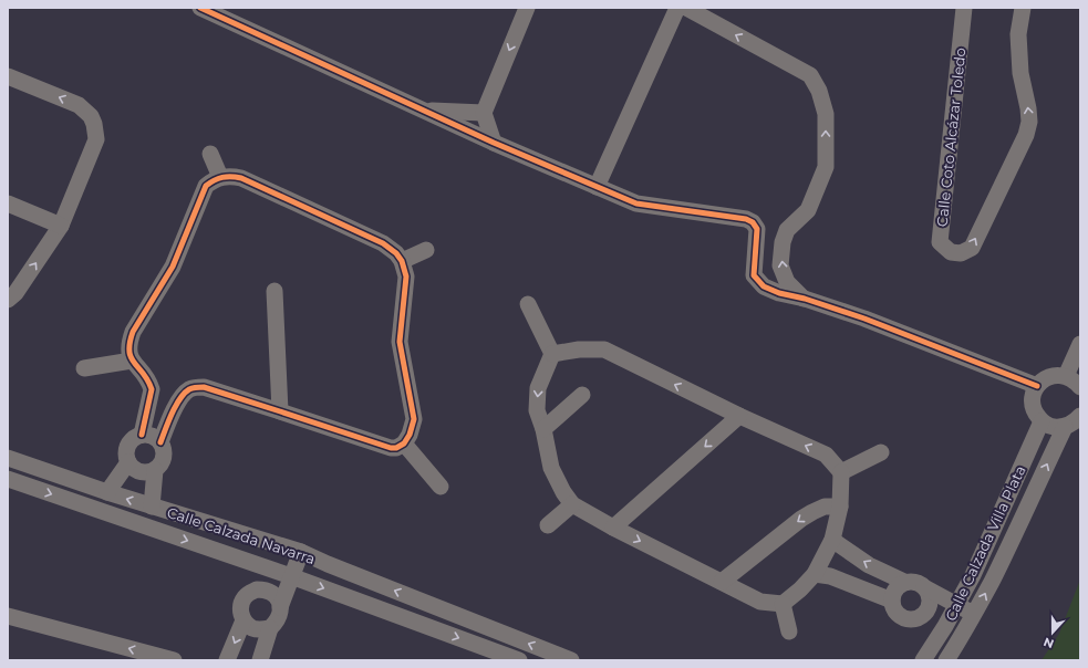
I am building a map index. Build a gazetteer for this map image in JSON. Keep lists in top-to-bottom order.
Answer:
{
  "streets": {
    "street": ["Calle Coto Alcázar Toledo", "Calle Calzada Navarra", "Calle Calzada Villa Plata"]
  },
  "north": "bottom"
}
